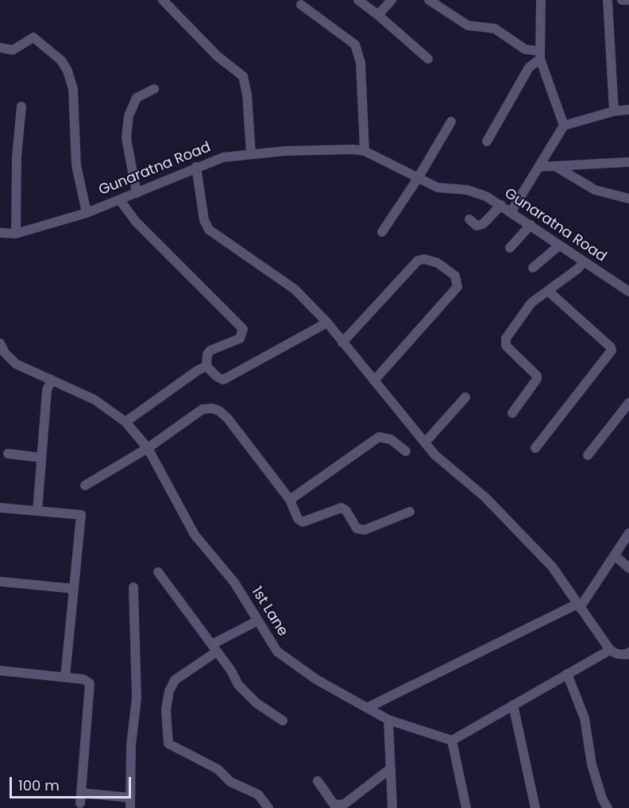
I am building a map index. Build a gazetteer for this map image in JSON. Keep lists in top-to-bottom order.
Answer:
{
  "streets": {
    "street": ["Gunaratna Road", "1st Lane"]
  },
  "scale_bar": "100 m"
}
